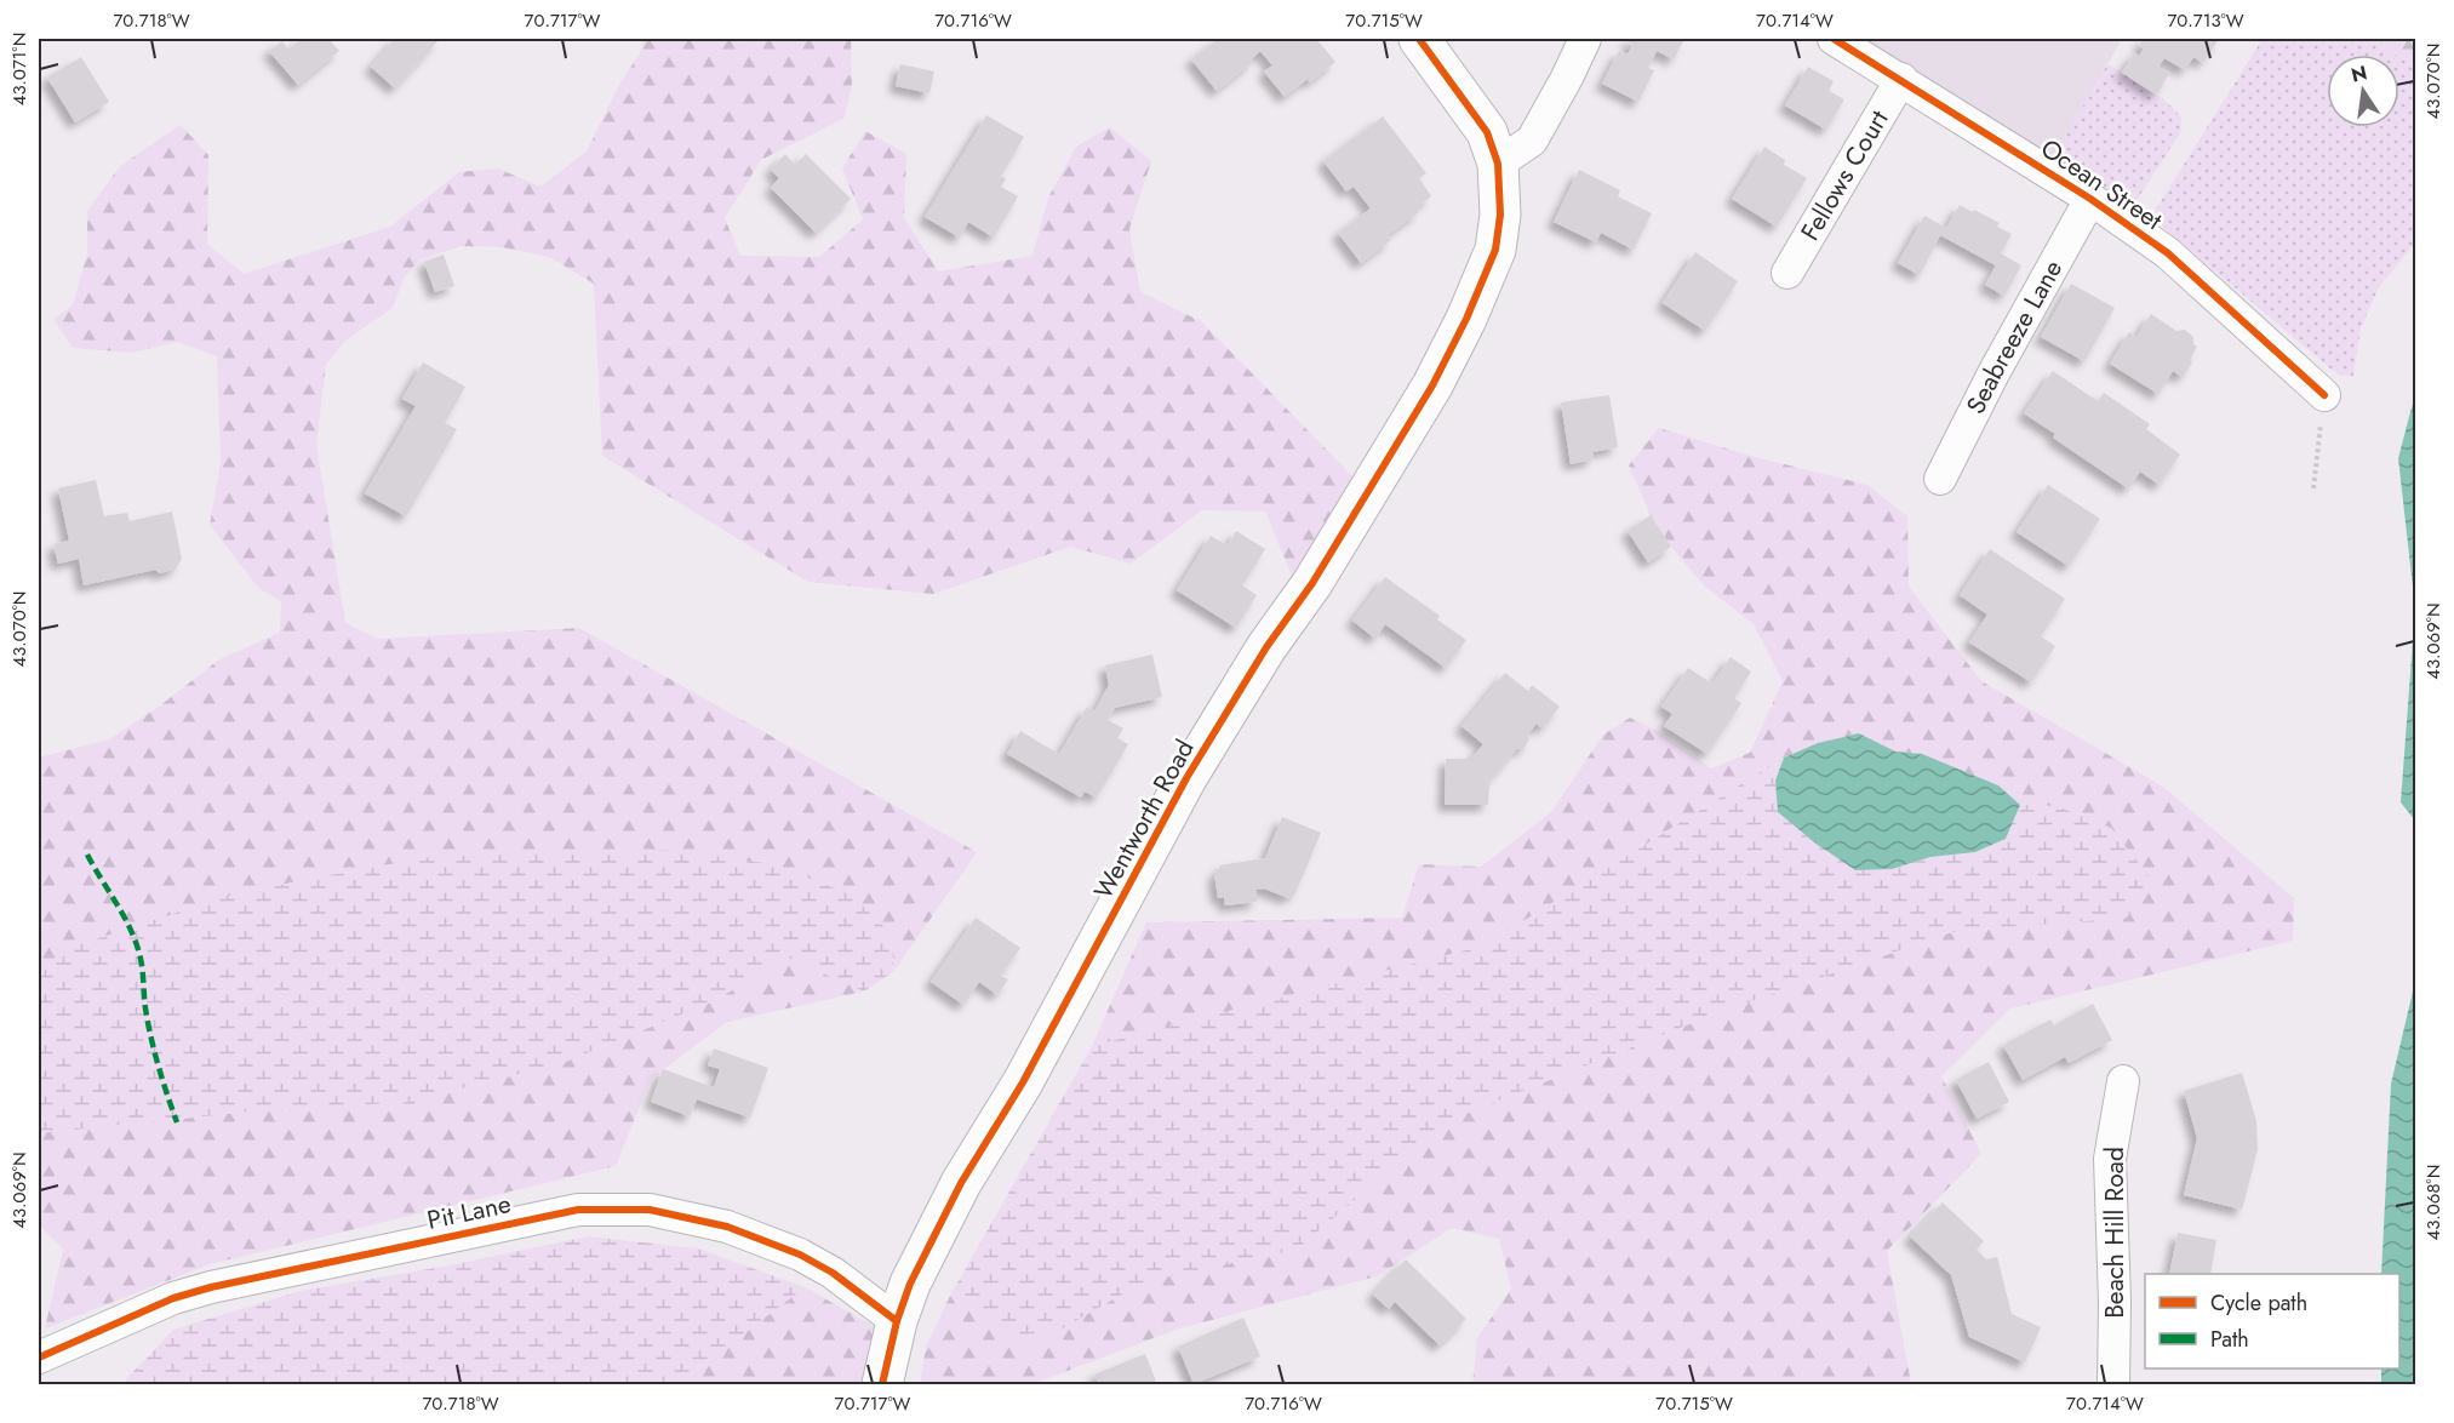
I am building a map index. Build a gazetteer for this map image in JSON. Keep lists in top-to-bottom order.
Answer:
{
  "streets": {
    "main road": ["Wentworth Road"],
    "street": [
      "Fellows Court",
      "Ocean Street",
      "Seabreeze Lane",
      "Pit Lane",
      "Beach Hill Road"
    ]
  },
  "crossings": [
    ["Fellows Court", "Ocean Street"],
    ["Ocean Street", "Seabreeze Lane"],
    ["Wentworth Road", "Pit Lane"]
  ],
  "legend": ["Cycle path", "Path"],
  "north": "top",
  "coordinates": [
    "70.718°W",
    "70.717°W",
    "70.716°W",
    "70.715°W",
    "70.714°W",
    "70.713°W",
    "43.071°N",
    "43.070°N",
    "43.069°N",
    "43.068°N"
  ]
}
